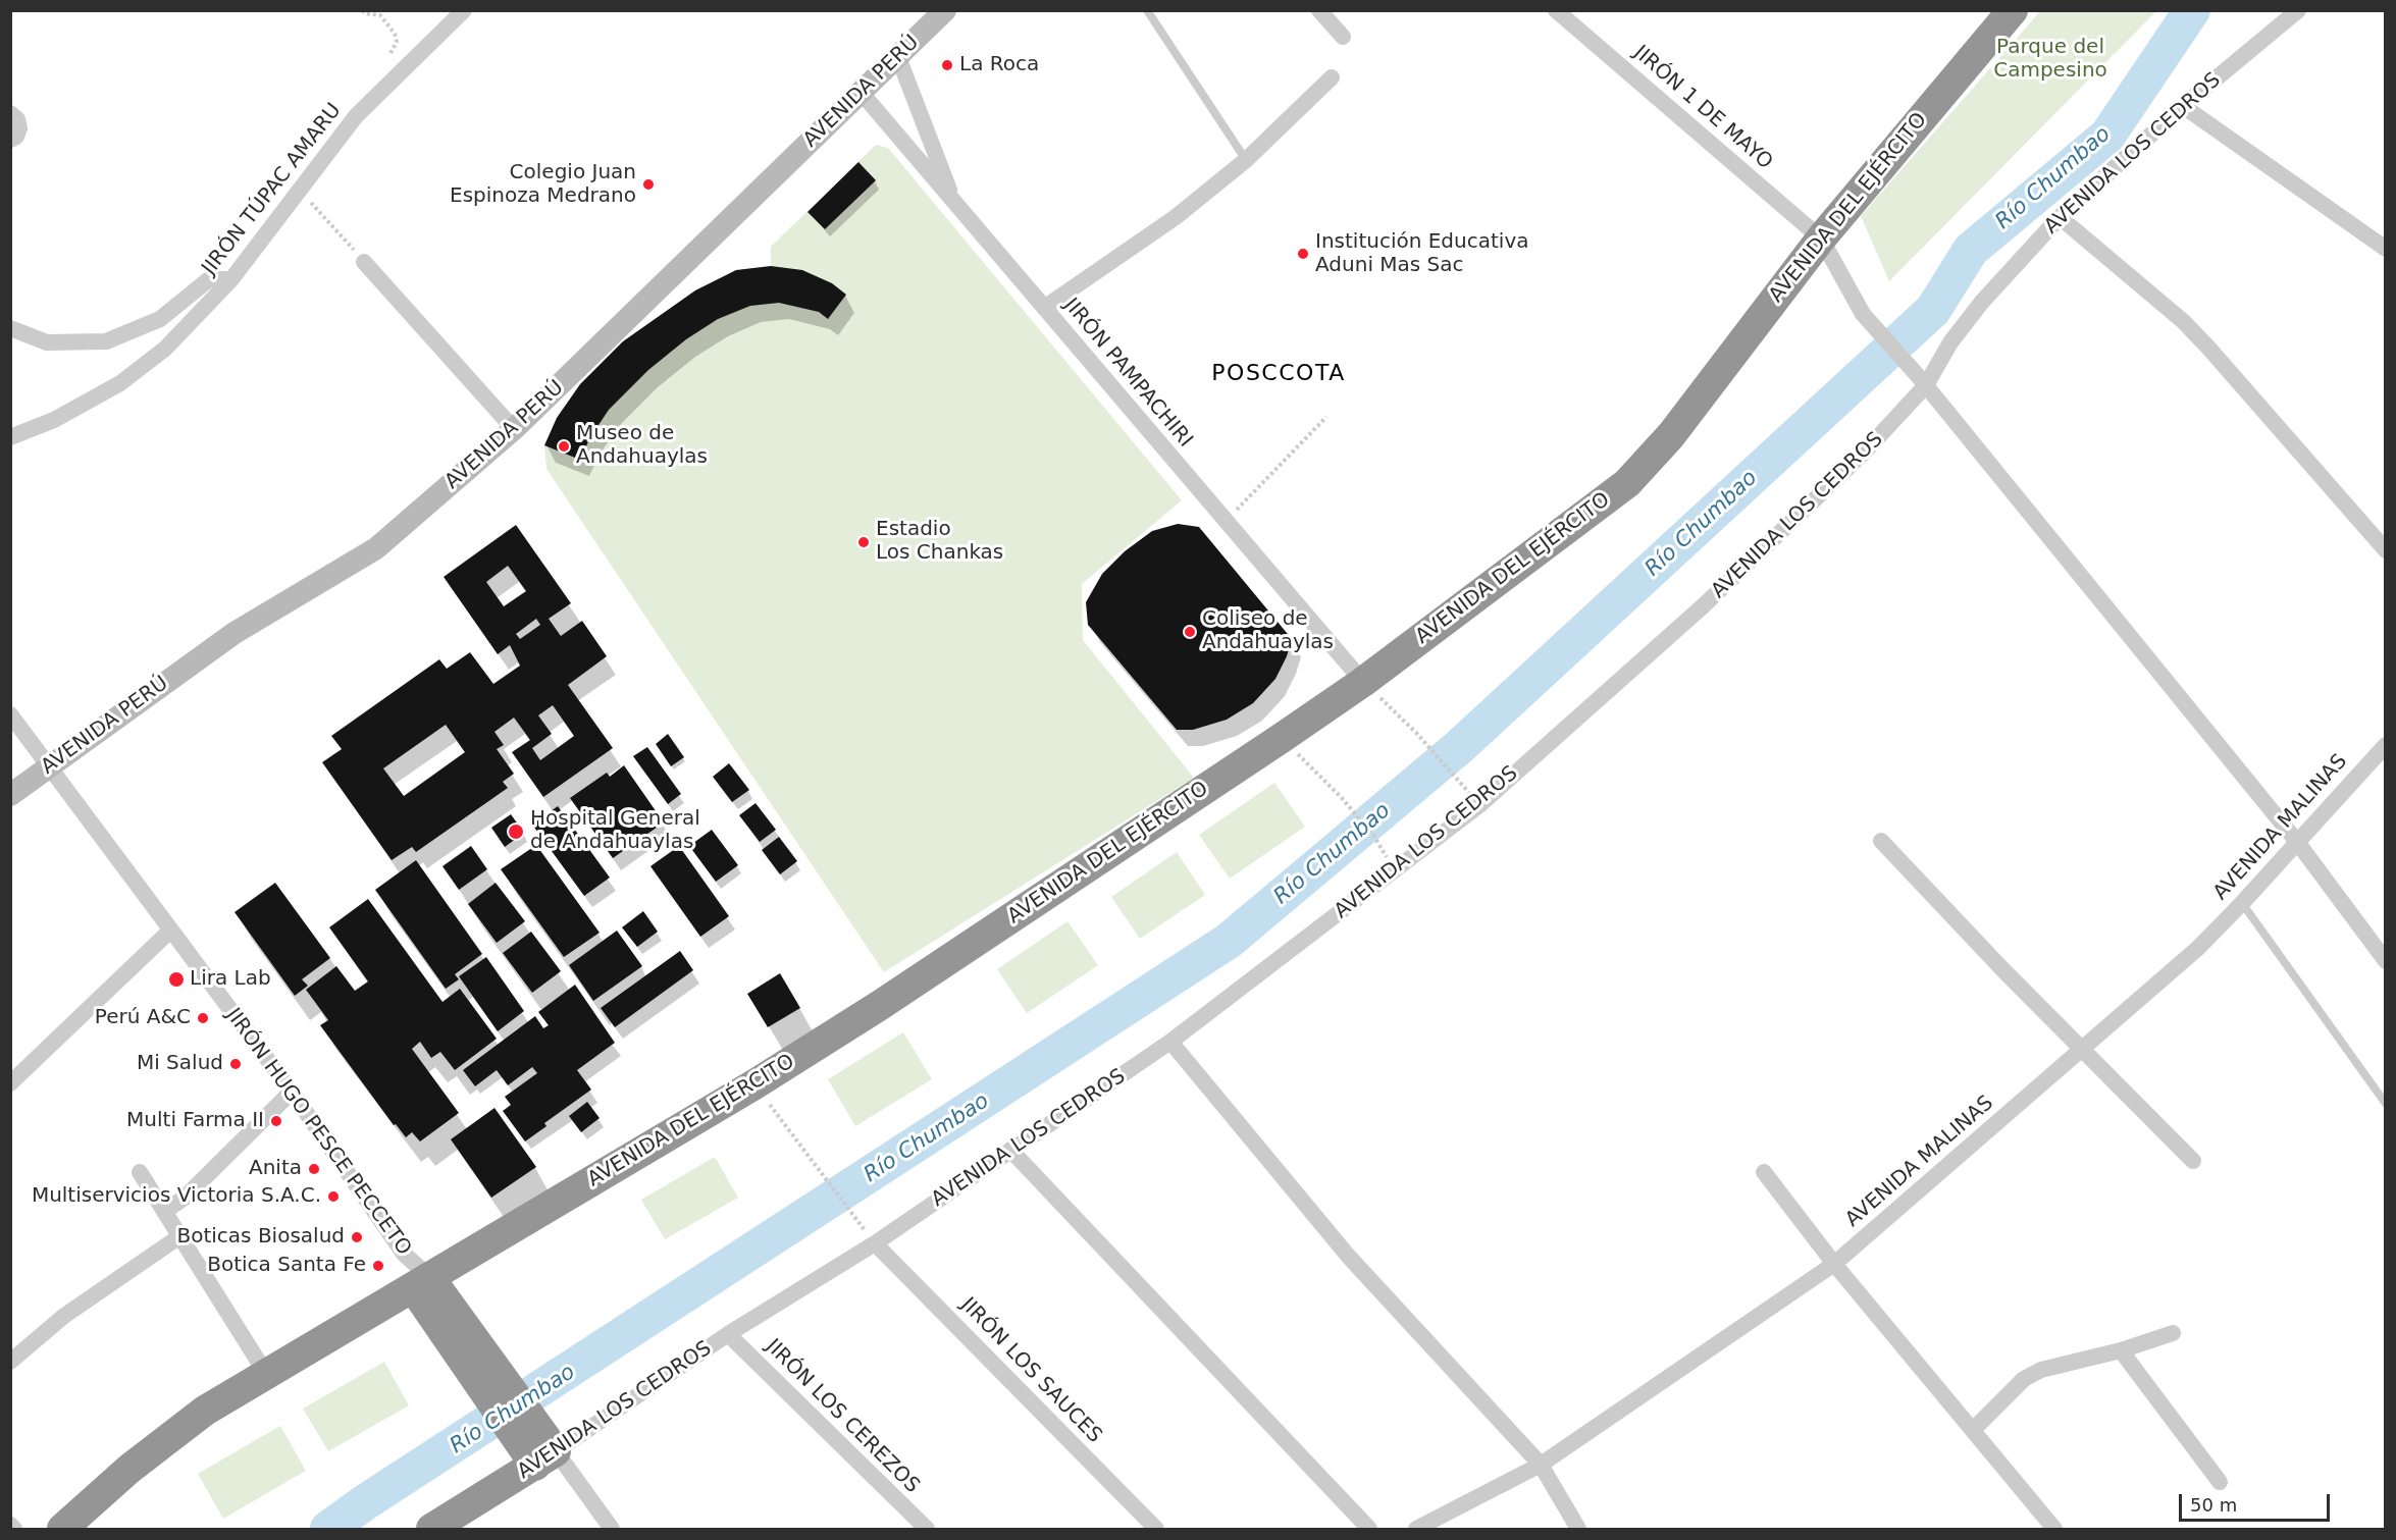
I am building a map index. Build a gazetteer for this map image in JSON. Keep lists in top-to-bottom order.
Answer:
{
  "streets": {
    "highway": ["AVENIDA LOS CEDROS", "AVENIDA DEL EJÉRCITO", "JIRÓN HUGO PESCE PECCETO"],
    "street": [
      "AVENIDA PERÚ",
      "JIRÓN 1 DE MAYO",
      "JIRÓN TÚPAC AMARU",
      "JIRÓN PAMPACHIRI",
      "AVENIDA MALINAS",
      "JIRÓN LOS SAUCES",
      "JIRÓN LOS CEREZOS"
    ]
  },
  "crossings": [
    ["AVENIDA PERÚ", "JIRÓN PAMPACHIRI"],
    ["AVENIDA PERÚ", "JIRÓN HUGO PESCE PECCETO"],
    ["JIRÓN 1 DE MAYO", "AVENIDA DEL EJÉRCITO"],
    ["AVENIDA LOS CEDROS", "JIRÓN HUGO PESCE PECCETO"],
    ["AVENIDA LOS CEDROS", "JIRÓN LOS SAUCES"],
    ["AVENIDA LOS CEDROS", "JIRÓN LOS CEREZOS"],
    ["AVENIDA DEL EJÉRCITO", "JIRÓN PAMPACHIRI"],
    ["AVENIDA DEL EJÉRCITO", "JIRÓN HUGO PESCE PECCETO"]
  ],
  "districts": ["POSCCOTA"],
  "water": ["Río Chumbao"],
  "parks": ["Parque del Campesino"],
  "places": [
    "La Roca",
    "Colegio Juan Espinoza Medrano",
    "Institución Educativa Aduni Mas Sac",
    "Museo de Andahuaylas",
    "Estadio Los Chankas",
    "Coliseo de Andahuaylas",
    "Hospital General de Andahuaylas",
    "Lira Lab",
    "Perú A&C",
    "Mi Salud",
    "Multi Farma II",
    "Anita",
    "Multiservicios Victoria S.A.C.",
    "Boticas Biosalud",
    "Botica Santa Fe"
  ],
  "scale_bar": "50 m"
}
